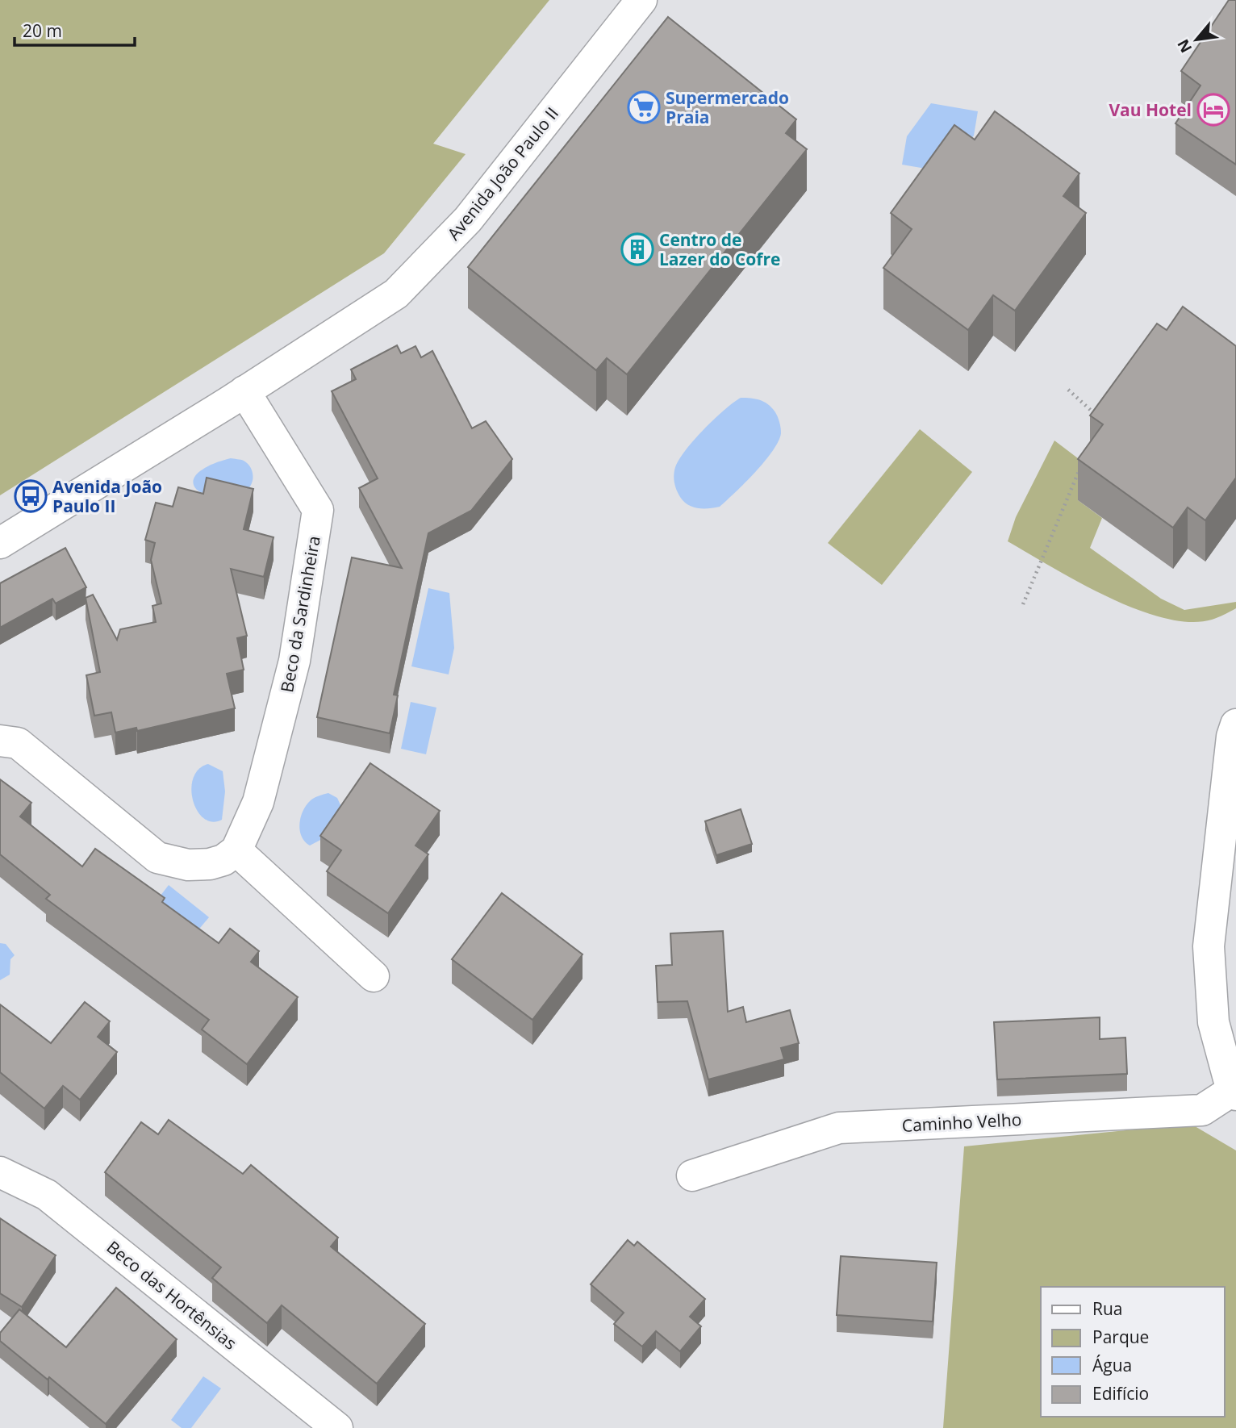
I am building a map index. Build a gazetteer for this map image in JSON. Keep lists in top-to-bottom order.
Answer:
{
  "streets": {
    "street": [
      "Avenida João Paulo II",
      "Beco da Sardinheira",
      "Caminho Velho",
      "Beco das Hortênsias"
    ]
  },
  "crossings": [
    ["Avenida João Paulo II", "Beco da Sardinheira"]
  ],
  "places": {
    "supermarket": ["Supermercado Praia"],
    "hotel": ["Vau Hotel"],
    "building": ["Centro de Lazer do Cofre"],
    "bus stop": ["Avenida João Paulo II"]
  },
  "legend": [
    "Rua",
    "Parque",
    "Água",
    "Edifício"
  ],
  "scale_bar": "20 m",
  "north": "bottom left"
}
